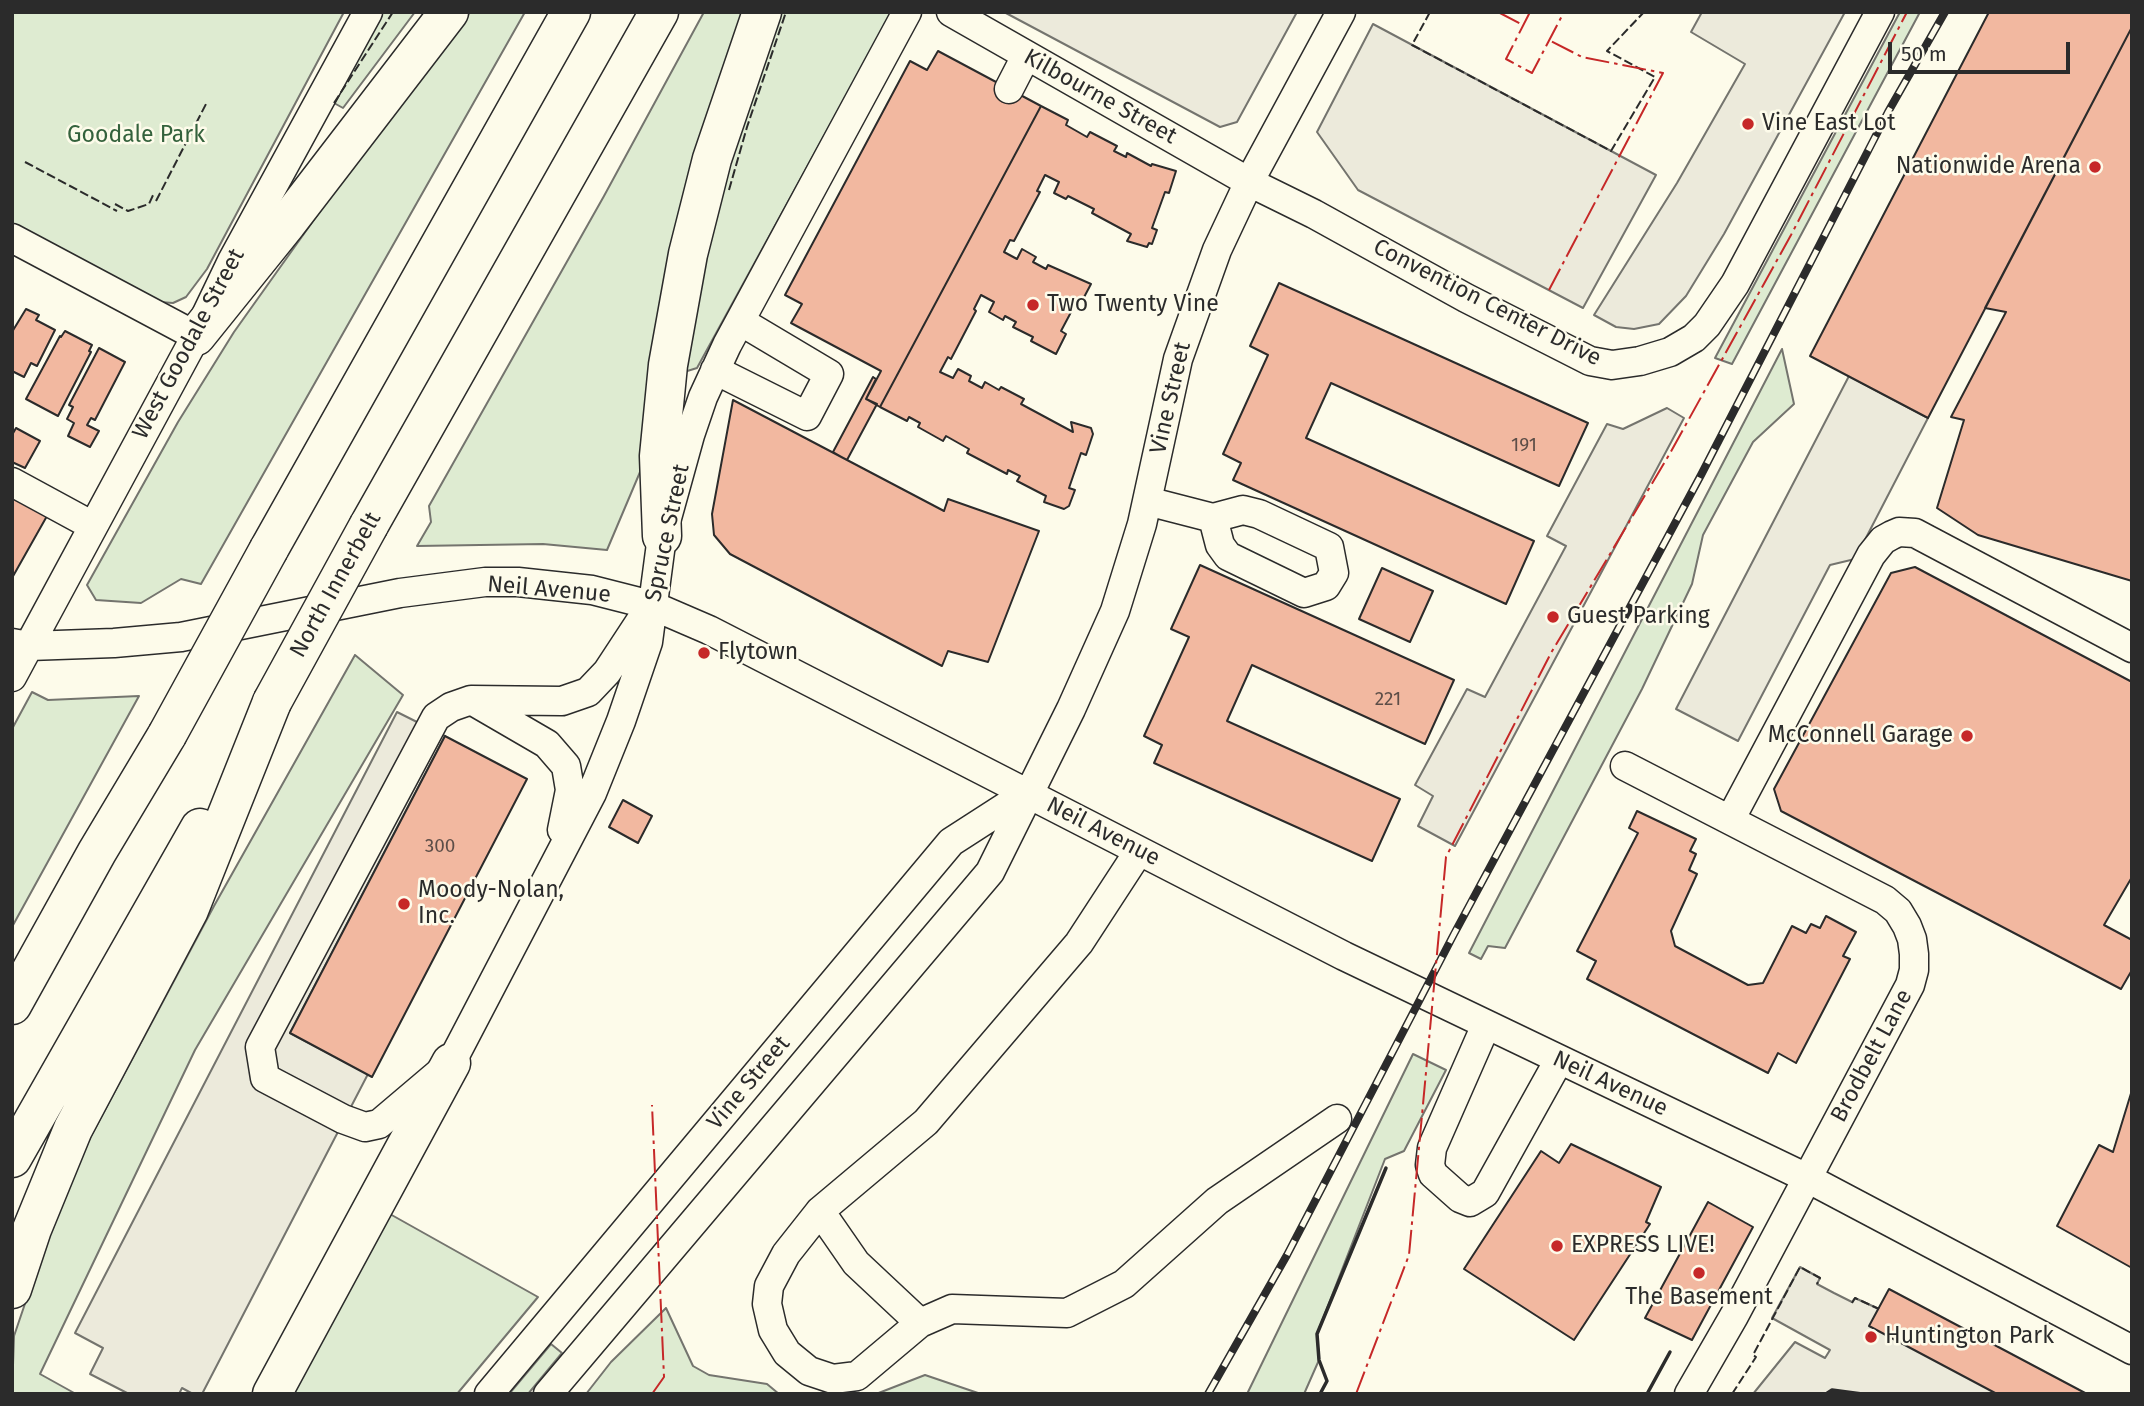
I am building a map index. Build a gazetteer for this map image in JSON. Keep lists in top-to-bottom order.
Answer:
{
  "streets": {
    "highway": ["North Innerbelt"],
    "street": [
      "Kilbourne Street",
      "Convention Center Drive",
      "West Goodale Street",
      "Vine Street",
      "Spruce Street",
      "Neil Avenue",
      "Brodbelt Lane"
    ]
  },
  "crossings": [
    ["Kilbourne Street", "Convention Center Drive"],
    ["Kilbourne Street", "Vine Street"],
    ["Convention Center Drive", "Vine Street"],
    ["West Goodale Street", "Neil Avenue"],
    ["Vine Street", "Neil Avenue"],
    ["Spruce Street", "Neil Avenue"],
    ["Neil Avenue", "Brodbelt Lane"]
  ],
  "parks": ["Goodale Park"],
  "places": [
    "Vine East Lot",
    "Nationwide Arena",
    "Two Twenty Vine",
    "Guest Parking",
    "Flytown",
    "McConnell Garage",
    "Moody-Nolan, Inc.",
    "EXPRESS LIVE!",
    "The Basement",
    "Huntington Park"
  ],
  "house_numbers": ["191", "221", "300"],
  "scale_bar": "50 m"
}
